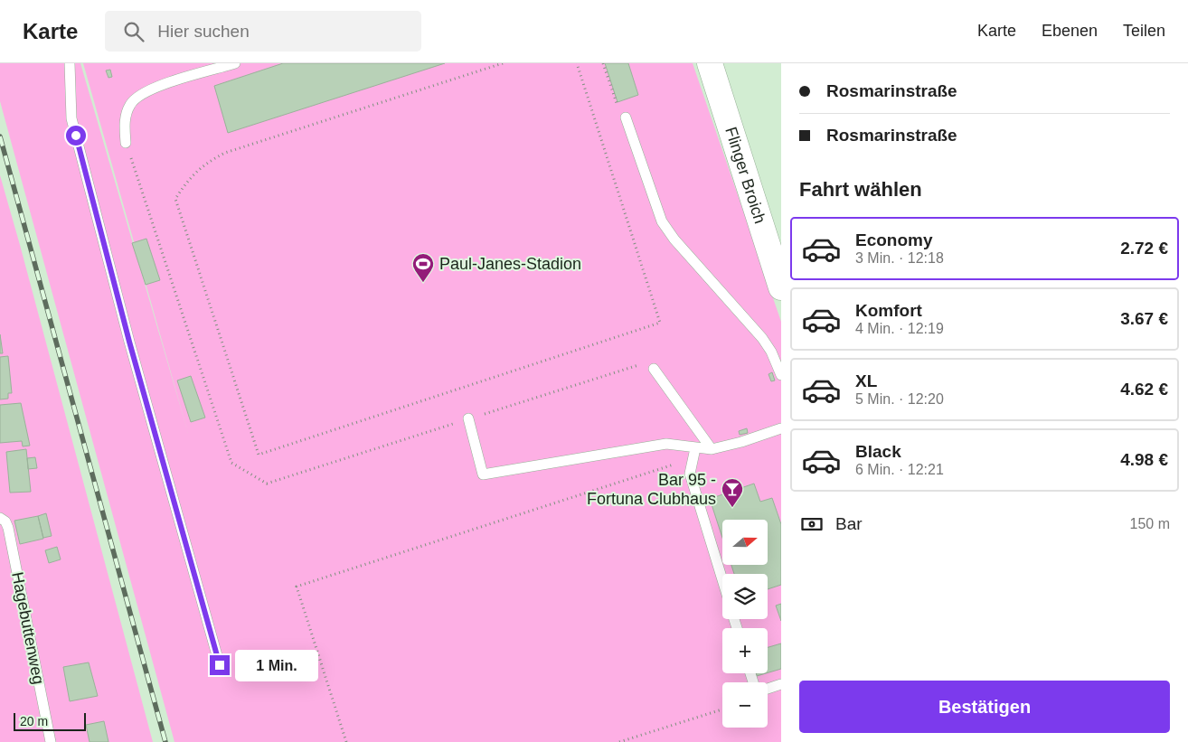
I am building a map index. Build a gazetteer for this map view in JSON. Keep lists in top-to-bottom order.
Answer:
{
  "streets": {
    "street": ["Flinger Broich"],
    "lane": ["Hagebuttenweg"]
  },
  "places": {
    "sports": ["Paul-Janes-Stadion"],
    "bar": ["Bar 95 - Fortuna Clubhaus"]
  },
  "scale_bar": "20 m",
  "north": "right",
  "page": {
    "header": "Karte",
    "search": "Hier suchen",
    "nav": ["Karte", "Ebenen", "Teilen"],
    "banner": ["Rosmarinstraße", "Rosmarinstraße"],
    "heading": "Fahrt wählen",
    "list": [
      {
        "name": "Economy",
        "note": "3 Min. · 12:18",
        "value": "2.72 €"
      },
      {
        "name": "Komfort",
        "note": "4 Min. · 12:19",
        "value": "3.67 €"
      },
      {
        "name": "XL",
        "note": "5 Min. · 12:20",
        "value": "4.62 €"
      },
      {
        "name": "Black",
        "note": "6 Min. · 12:21",
        "value": "4.98 €"
      }
    ],
    "pay": ["Bar", "150 m"],
    "map_buttons": ["+", "−"],
    "bubble": "1 Min.",
    "buttons": "Bestätigen",
    "scale": "20 m"
  }
}
